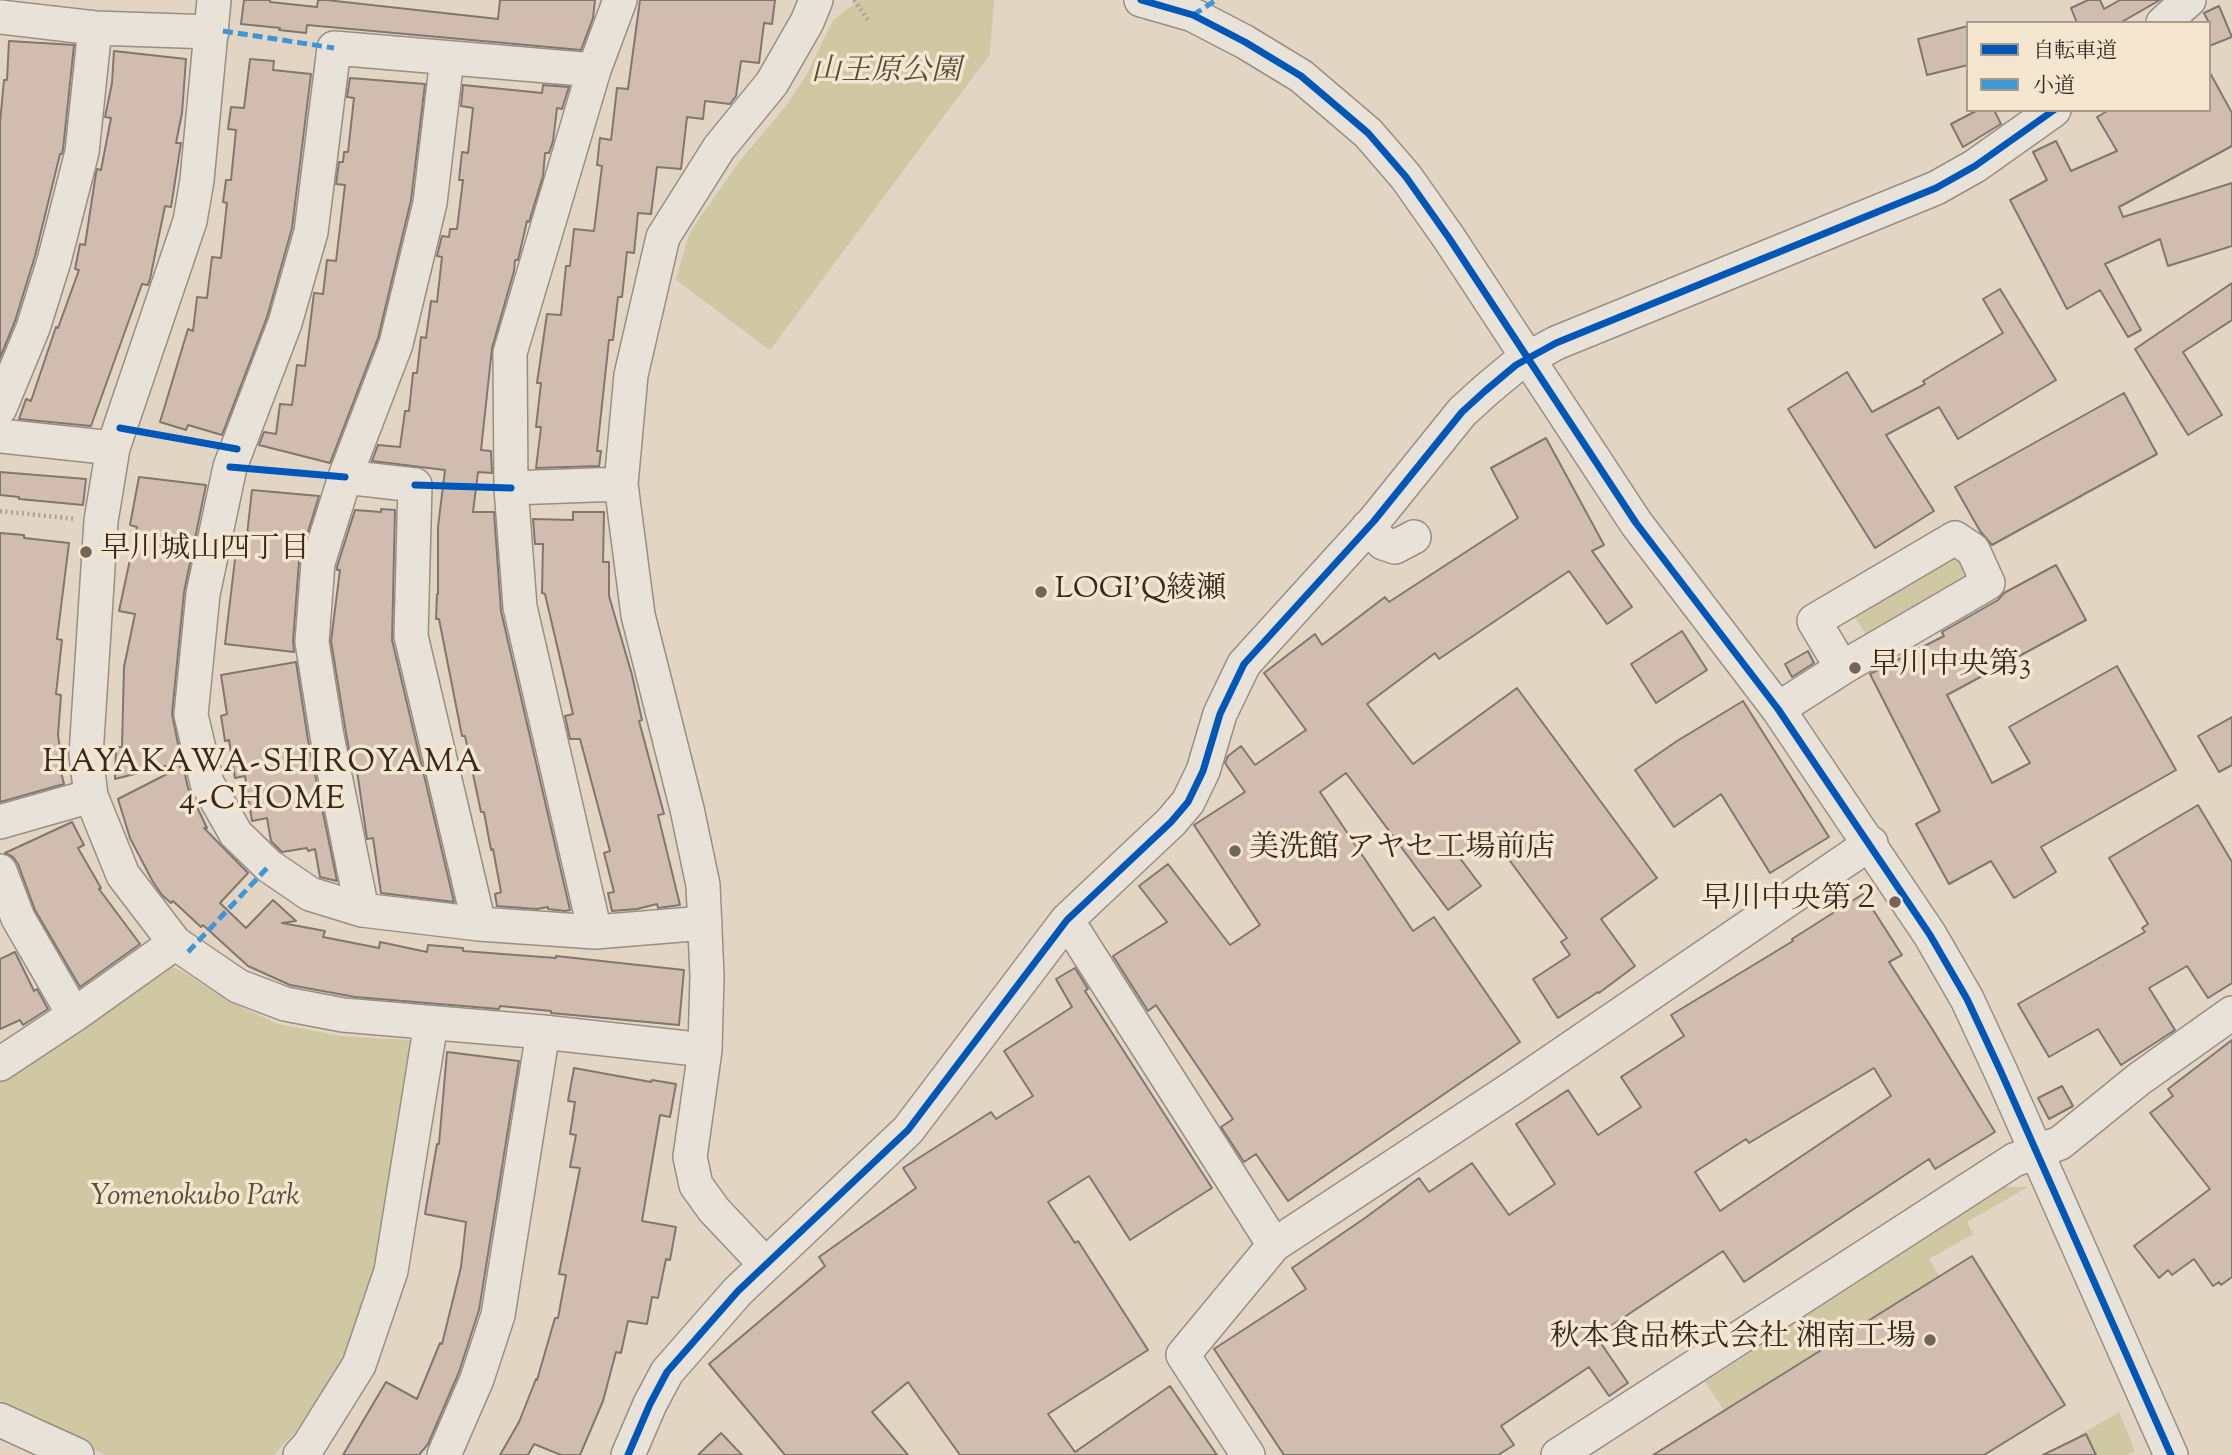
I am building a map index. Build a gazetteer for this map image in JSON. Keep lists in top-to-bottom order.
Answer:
{
  "districts": ["HAYAKAWA-SHIROYAMA 4-CHOME"],
  "parks": ["山王原公園", "Yomenokubo Park"],
  "places": [
    "早川城山四丁目",
    "LOGI'Q綾瀬",
    "早川中央第3",
    "美洗館 アヤセ工場前店",
    "早川中央第２",
    "秋本食品株式会社 湘南工場"
  ],
  "legend": ["自転車道", "小道"]
}
